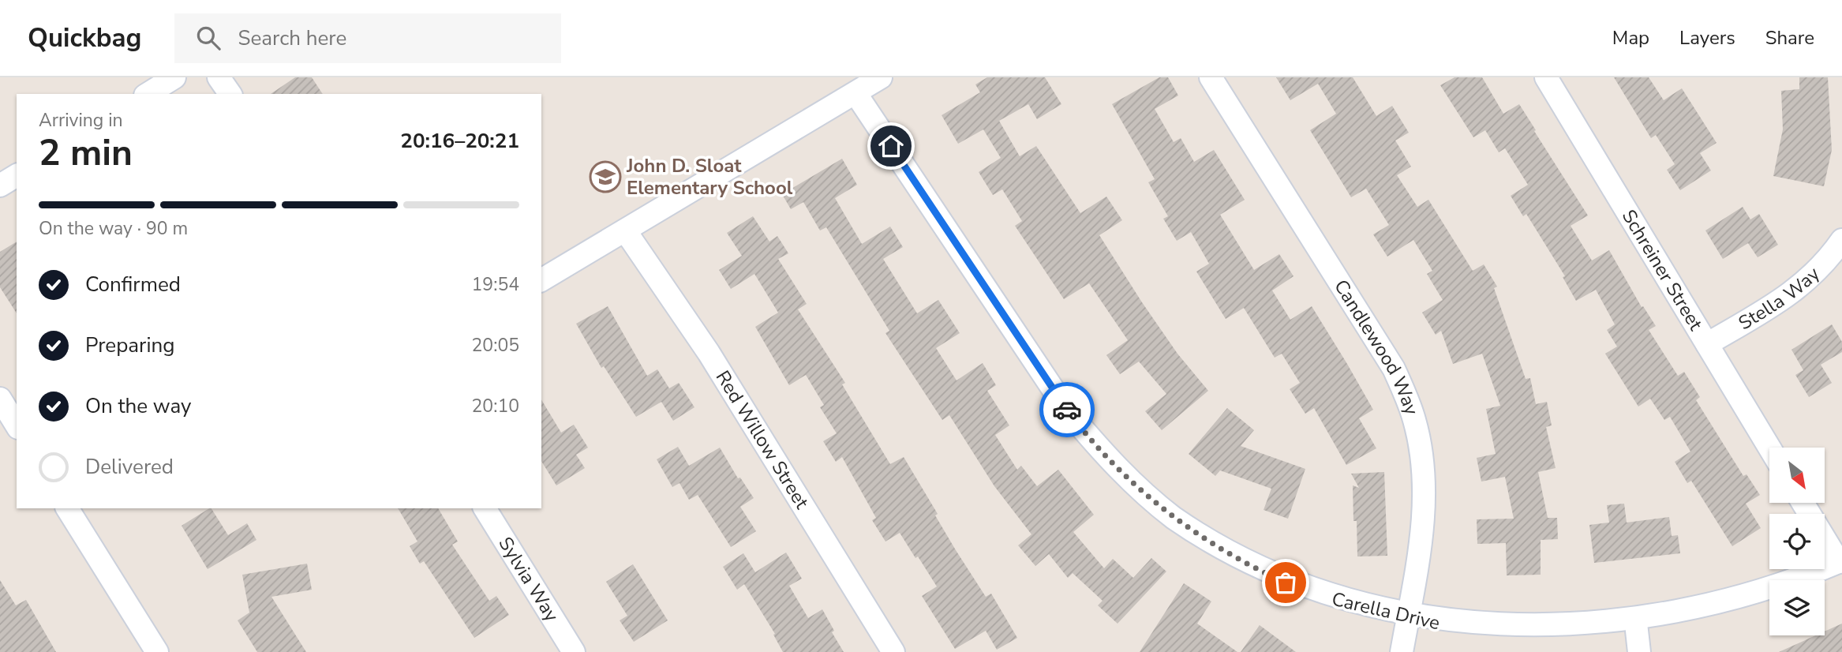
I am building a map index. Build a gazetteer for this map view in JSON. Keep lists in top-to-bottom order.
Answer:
{
  "streets": {
    "street": [
      "Schreiner Street",
      "Stella Way",
      "Candlewood Way",
      "Red Willow Street",
      "Sylvia Way",
      "Carella Drive"
    ]
  },
  "crossings": [
    ["Schreiner Street", "Stella Way"],
    ["Candlewood Way", "Carella Drive"]
  ],
  "places": {
    "school or university": ["John D. Sloat Elementary School"]
  },
  "north": "bottom right",
  "page": {
    "header": "Quickbag",
    "search": "Search here",
    "nav": ["Map", "Layers", "Share"],
    "heading": ["2 min", "Arriving in", "20:16–20:21"],
    "bar": "On the way · 90 m",
    "list": [
      ["Confirmed", "19:54"],
      ["Preparing", "20:05"],
      ["On the way", "20:10"],
      "Delivered"
    ]
  }
}
